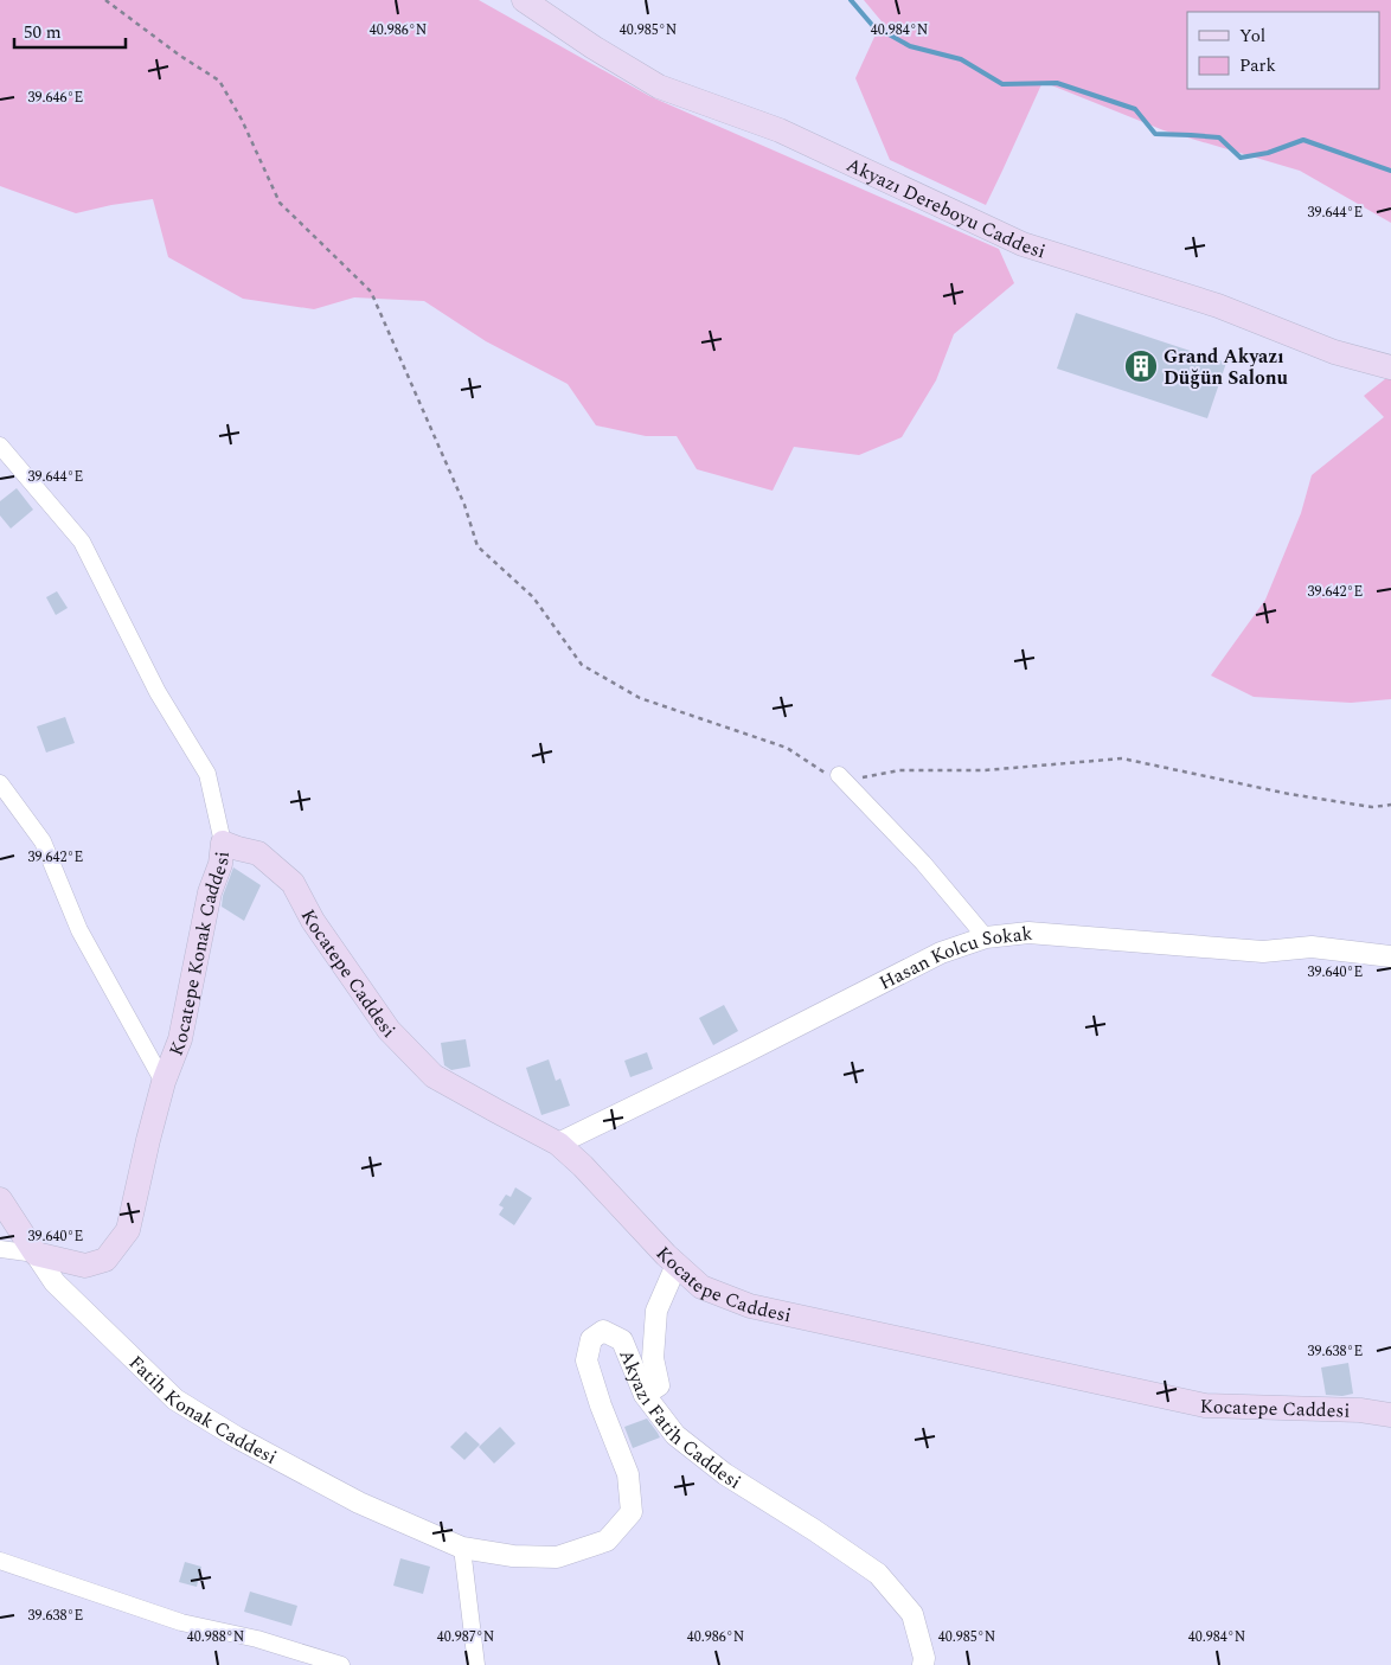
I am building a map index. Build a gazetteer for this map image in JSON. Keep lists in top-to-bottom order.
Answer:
{
  "streets": {
    "main road": [
      "Akyazı Dereboyu Caddesi",
      "Kocatepe Konak Caddesi",
      "Kocatepe Caddesi",
      "Fatih Konak Caddesi"
    ],
    "street": ["Hasan Kolcu Sokak", "Akyazı Fatih Caddesi"]
  },
  "crossings": [
    ["Kocatepe Konak Caddesi", "Kocatepe Caddesi"],
    ["Kocatepe Konak Caddesi", "Fatih Konak Caddesi"],
    ["Hasan Kolcu Sokak", "Kocatepe Caddesi"],
    ["Fatih Konak Caddesi", "Akyazı Fatih Caddesi"]
  ],
  "places": {
    "building": ["Grand Akyazı Düğün Salonu"]
  },
  "legend": ["Yol", "Park"],
  "scale_bar": "50 m",
  "coordinates": [
    "40.986°N",
    "40.985°N",
    "40.984°N",
    "39.646°E",
    "39.644°E",
    "39.642°E",
    "39.640°E",
    "39.638°E",
    "40.988°N",
    "40.987°N"
  ]
}
